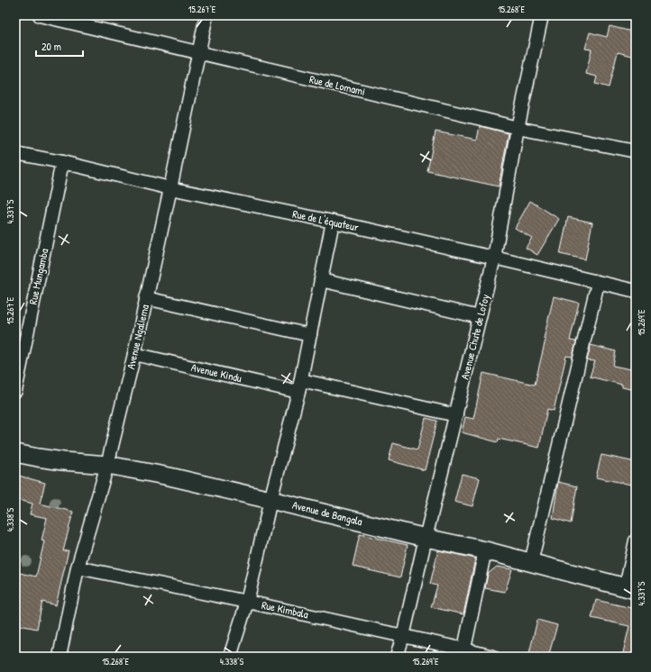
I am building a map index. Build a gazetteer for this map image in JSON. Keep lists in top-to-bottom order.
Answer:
{
  "streets": {
    "main road": ["Avenue de Bangala"],
    "street": [
      "Rue de Lomami",
      "Rue de L'équateur",
      "Rue Mungamba",
      "Avenue Ngaliema",
      "Avenue Chute de Lofoy",
      "Avenue Kindu",
      "Rue Kimbala"
    ]
  },
  "crossings": [
    ["Rue de Lomami", "Avenue Ngaliema"],
    ["Rue de Lomami", "Avenue Chute de Lofoy"],
    ["Rue de L'équateur", "Rue Mungamba"],
    ["Rue de L'équateur", "Avenue Ngaliema"],
    ["Rue de L'équateur", "Avenue Chute de Lofoy"],
    ["Avenue Ngaliema", "Avenue Kindu"],
    ["Avenue Ngaliema", "Avenue de Bangala"],
    ["Avenue Ngaliema", "Rue Kimbala"],
    ["Avenue Chute de Lofoy", "Avenue Kindu"],
    ["Avenue Chute de Lofoy", "Avenue de Bangala"],
    ["Avenue Chute de Lofoy", "Rue Kimbala"]
  ],
  "scale_bar": "20 m",
  "coordinates": [
    "15.267°E",
    "15.268°E",
    "4.337°S",
    "15.269°E",
    "4.338°S"
  ]
}
